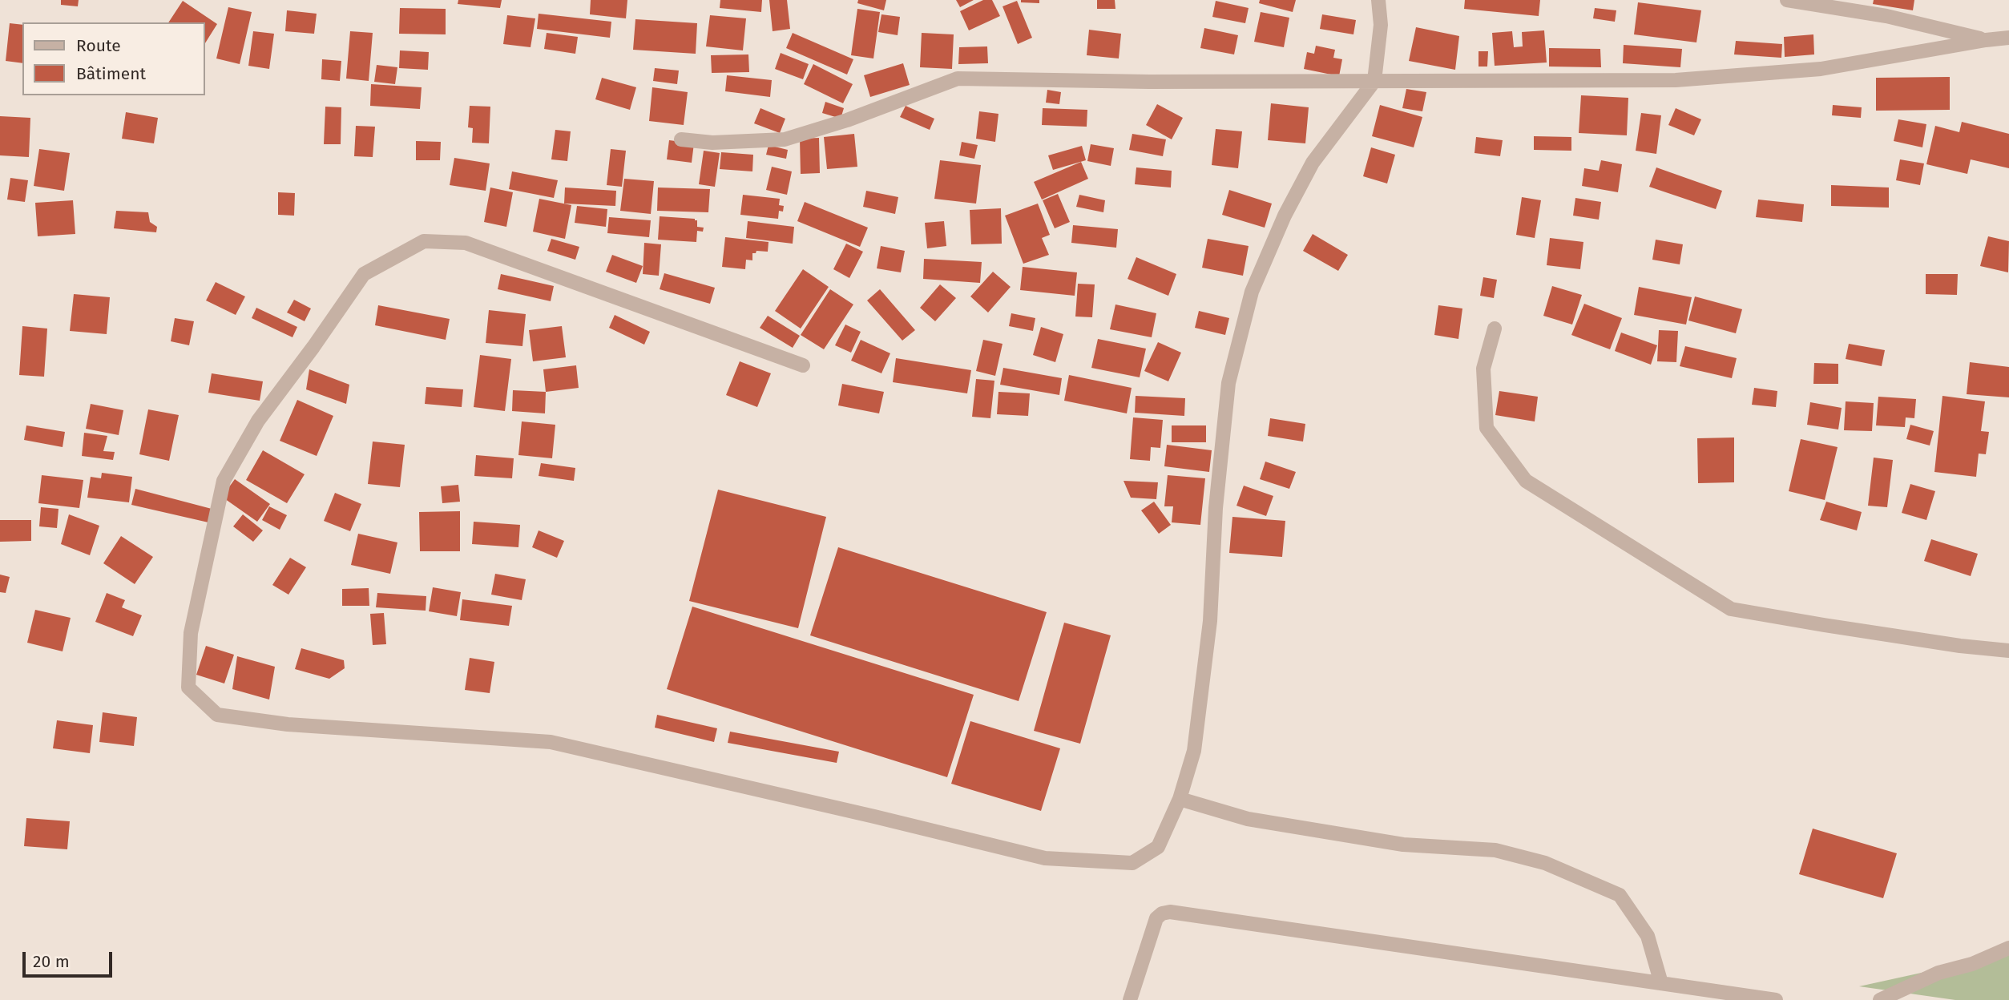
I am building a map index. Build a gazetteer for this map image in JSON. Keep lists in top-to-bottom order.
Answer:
{
  "legend": ["Route", "Bâtiment"],
  "scale_bar": "20 m"
}
